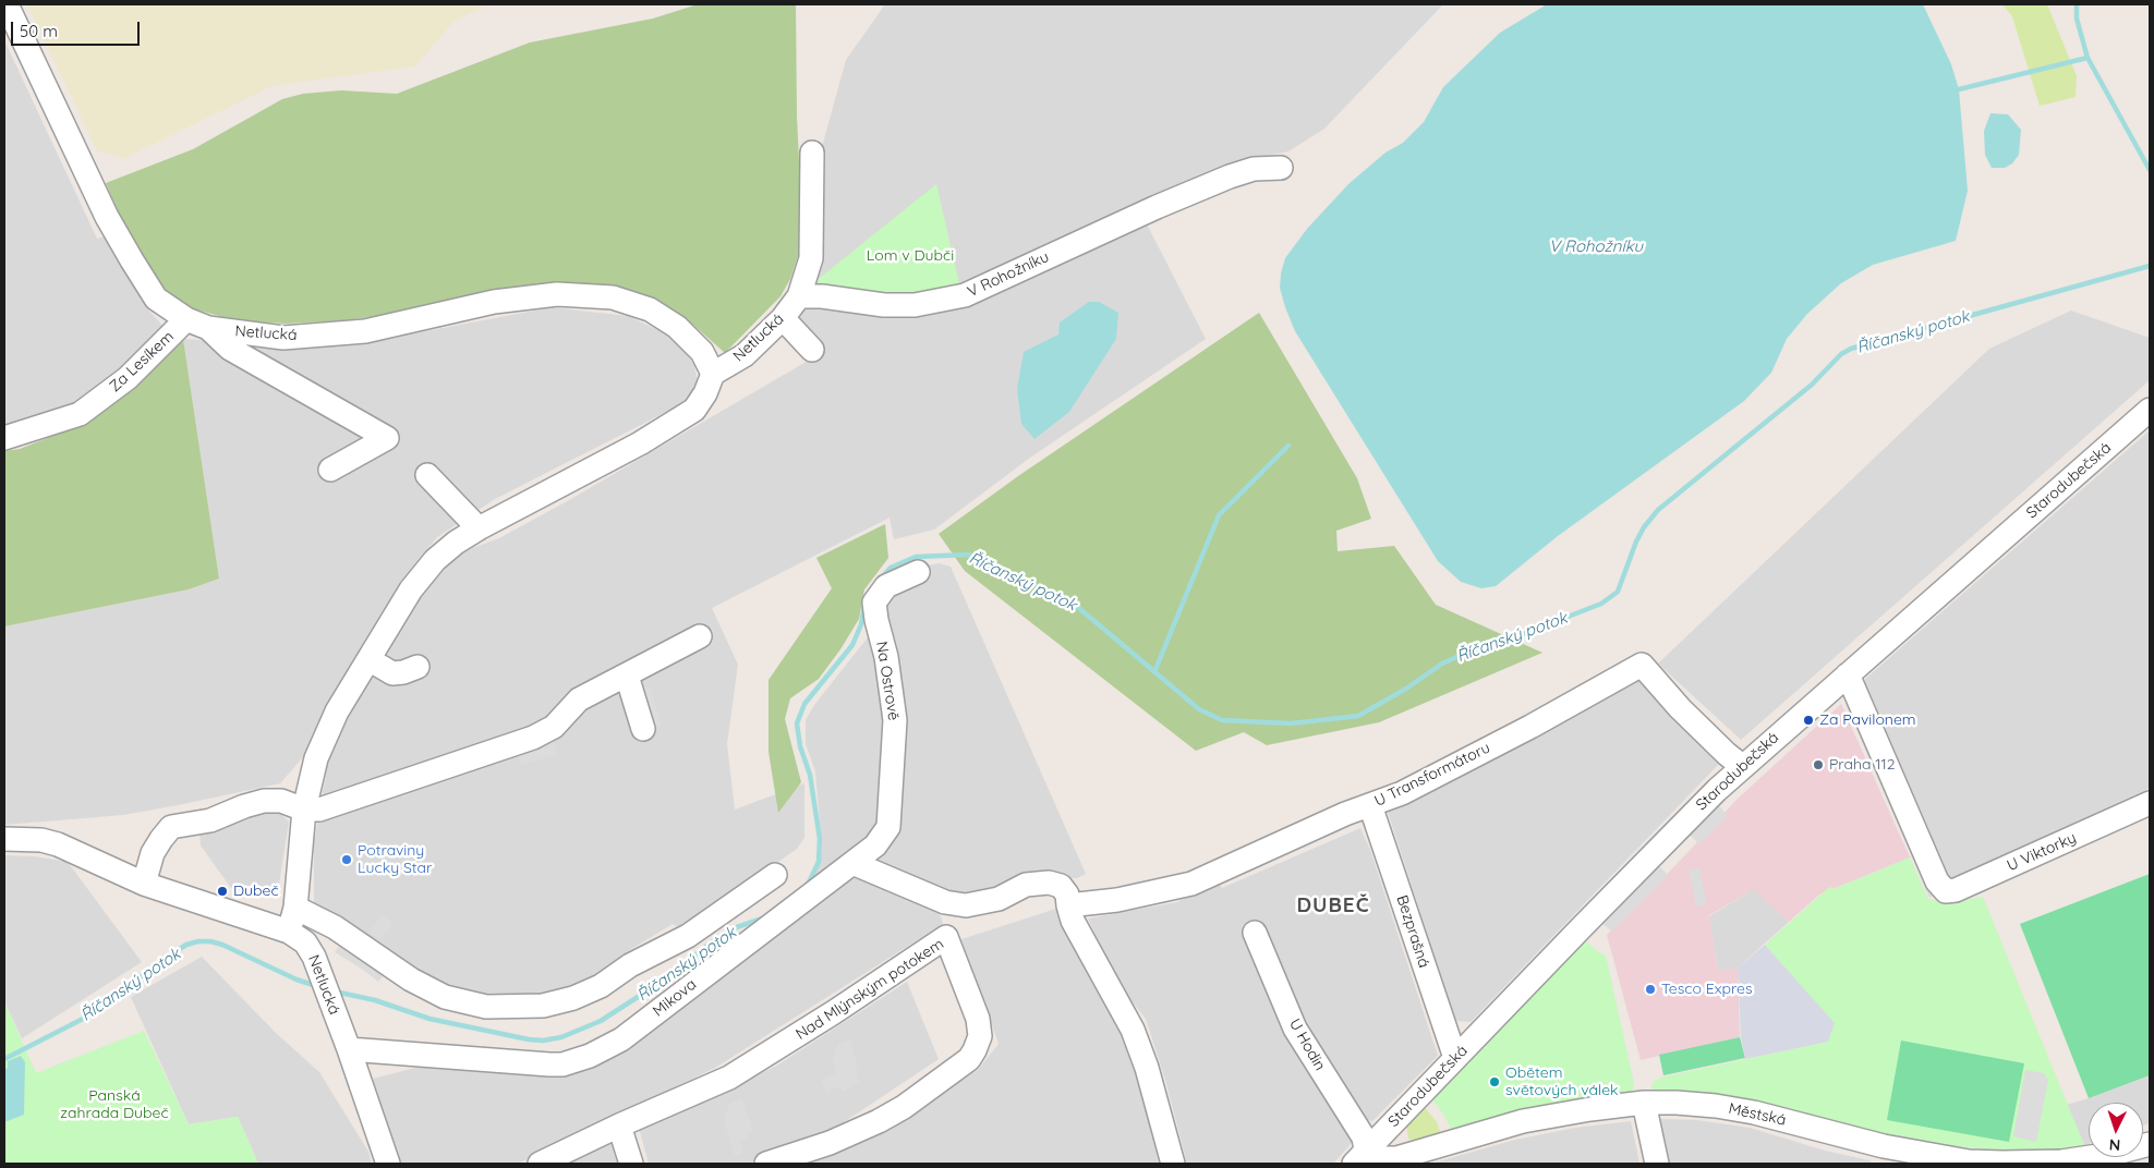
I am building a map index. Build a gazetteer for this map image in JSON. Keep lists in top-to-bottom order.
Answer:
{
  "streets": {
    "street": [
      "V Rohožníku",
      "Netlucká",
      "Za Lesíkem",
      "Starodubečská",
      "Na Ostrově",
      "U Transformátoru",
      "U Viktorky",
      "Bezprašná",
      "Nad Mlýnským potokem",
      "Mikova",
      "U Hodin",
      "Městská"
    ]
  },
  "crossings": [
    ["V Rohožníku", "Netlucká"],
    ["Netlucká", "Za Lesíkem"],
    ["Netlucká", "Mikova"],
    ["Starodubečská", "U Transformátoru"],
    ["Starodubečská", "U Viktorky"],
    ["Starodubečská", "Bezprašná"],
    ["Starodubečská", "U Hodin"],
    ["Starodubečská", "Městská"],
    ["Na Ostrově", "Mikova"],
    ["U Transformátoru", "Bezprašná"],
    ["U Hodin", "Městská"]
  ],
  "districts": ["DUBEČ"],
  "water": ["V Rohožníku", "Říčanský potok"],
  "parks": ["Lom v Dubči", "Panská zahrada Dubeč"],
  "places": [
    "Za Pavilonem",
    "Praha 112",
    "Potraviny Lucky Star",
    "Dubeč",
    "Tesco Expres",
    "Obětem světových válek"
  ],
  "scale_bar": "50 m",
  "north": "bottom"
}
